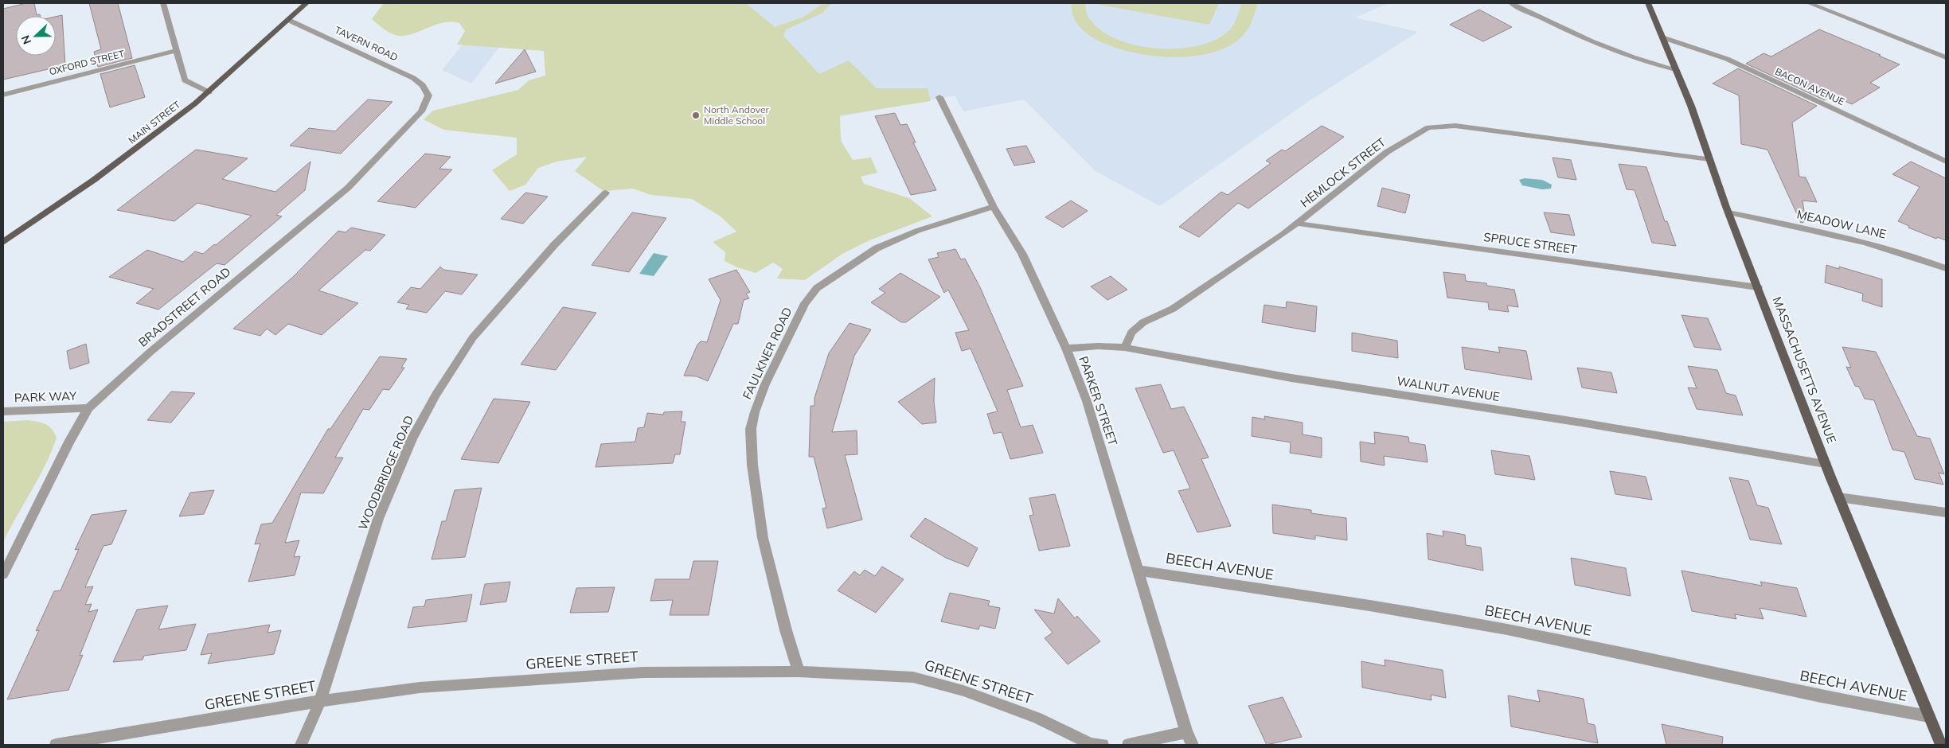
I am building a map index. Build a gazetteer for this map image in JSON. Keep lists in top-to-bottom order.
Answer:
{
  "streets": {
    "main road": ["MAIN STREET", "MASSACHUSETTS AVENUE"],
    "street": [
      "TAVERN ROAD",
      "OXFORD STREET",
      "BACON AVENUE",
      "HEMLOCK STREET",
      "MEADOW LANE",
      "SPRUCE STREET",
      "BRADSTREET ROAD",
      "FAULKNER ROAD",
      "WALNUT AVENUE",
      "PARK WAY",
      "PARKER STREET",
      "WOODBRIDGE ROAD",
      "BEECH AVENUE",
      "GREENE STREET"
    ]
  },
  "crossings": [
    ["TAVERN ROAD", "MAIN STREET"],
    ["TAVERN ROAD", "BRADSTREET ROAD"],
    ["BACON AVENUE", "MASSACHUSETTS AVENUE"],
    ["HEMLOCK STREET", "SPRUCE STREET"],
    ["HEMLOCK STREET", "MASSACHUSETTS AVENUE"],
    ["HEMLOCK STREET", "WALNUT AVENUE"],
    ["MEADOW LANE", "MASSACHUSETTS AVENUE"],
    ["SPRUCE STREET", "MASSACHUSETTS AVENUE"],
    ["BRADSTREET ROAD", "PARK WAY"],
    ["FAULKNER ROAD", "PARKER STREET"],
    ["FAULKNER ROAD", "GREENE STREET"],
    ["MASSACHUSETTS AVENUE", "WALNUT AVENUE"],
    ["MASSACHUSETTS AVENUE", "BEECH AVENUE"],
    ["WALNUT AVENUE", "PARKER STREET"],
    ["PARKER STREET", "BEECH AVENUE"],
    ["WOODBRIDGE ROAD", "GREENE STREET"]
  ],
  "places": ["North Andover Middle School"],
  "north": "left"
}
